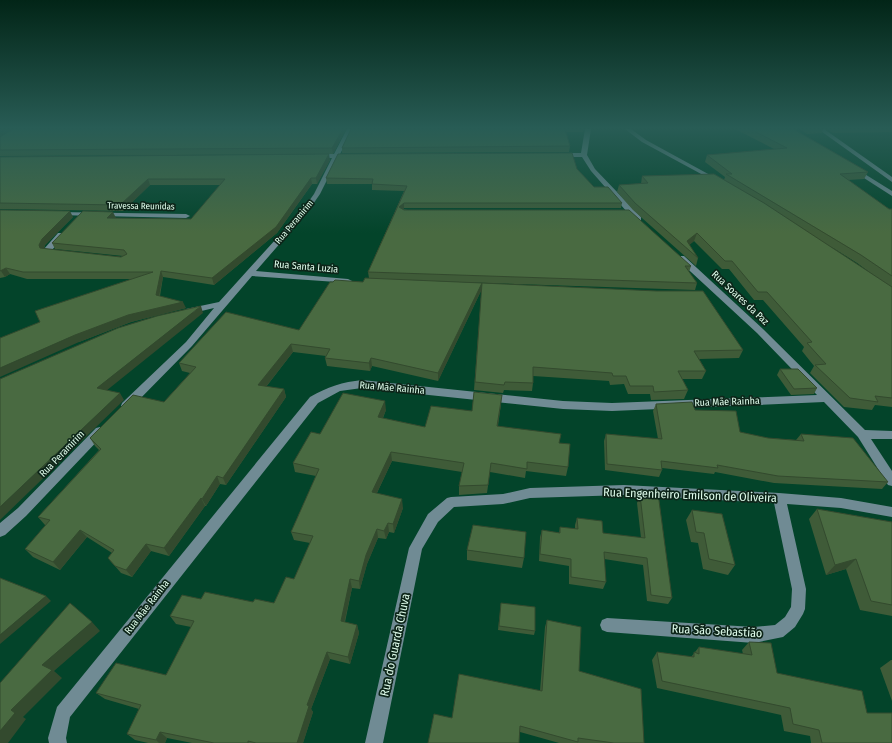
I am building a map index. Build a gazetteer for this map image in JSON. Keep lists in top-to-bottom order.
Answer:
{
  "streets": {
    "street": [
      "Travessa Reunidas",
      "Rua Peramirim",
      "Rua Santa Luzia",
      "Rua Soares da Paz",
      "Rua Mãe Rainha",
      "Rua Engenheiro Emilson de Oliveira",
      "Rua São Sebastião",
      "Rua do Guarda Chuva"
    ]
  },
  "crossings": [
    ["Rua Peramirim", "Rua Santa Luzia"],
    ["Rua Soares da Paz", "Rua Mãe Rainha"],
    ["Rua Engenheiro Emilson de Oliveira", "Rua São Sebastião"],
    ["Rua Engenheiro Emilson de Oliveira", "Rua do Guarda Chuva"]
  ]
}
